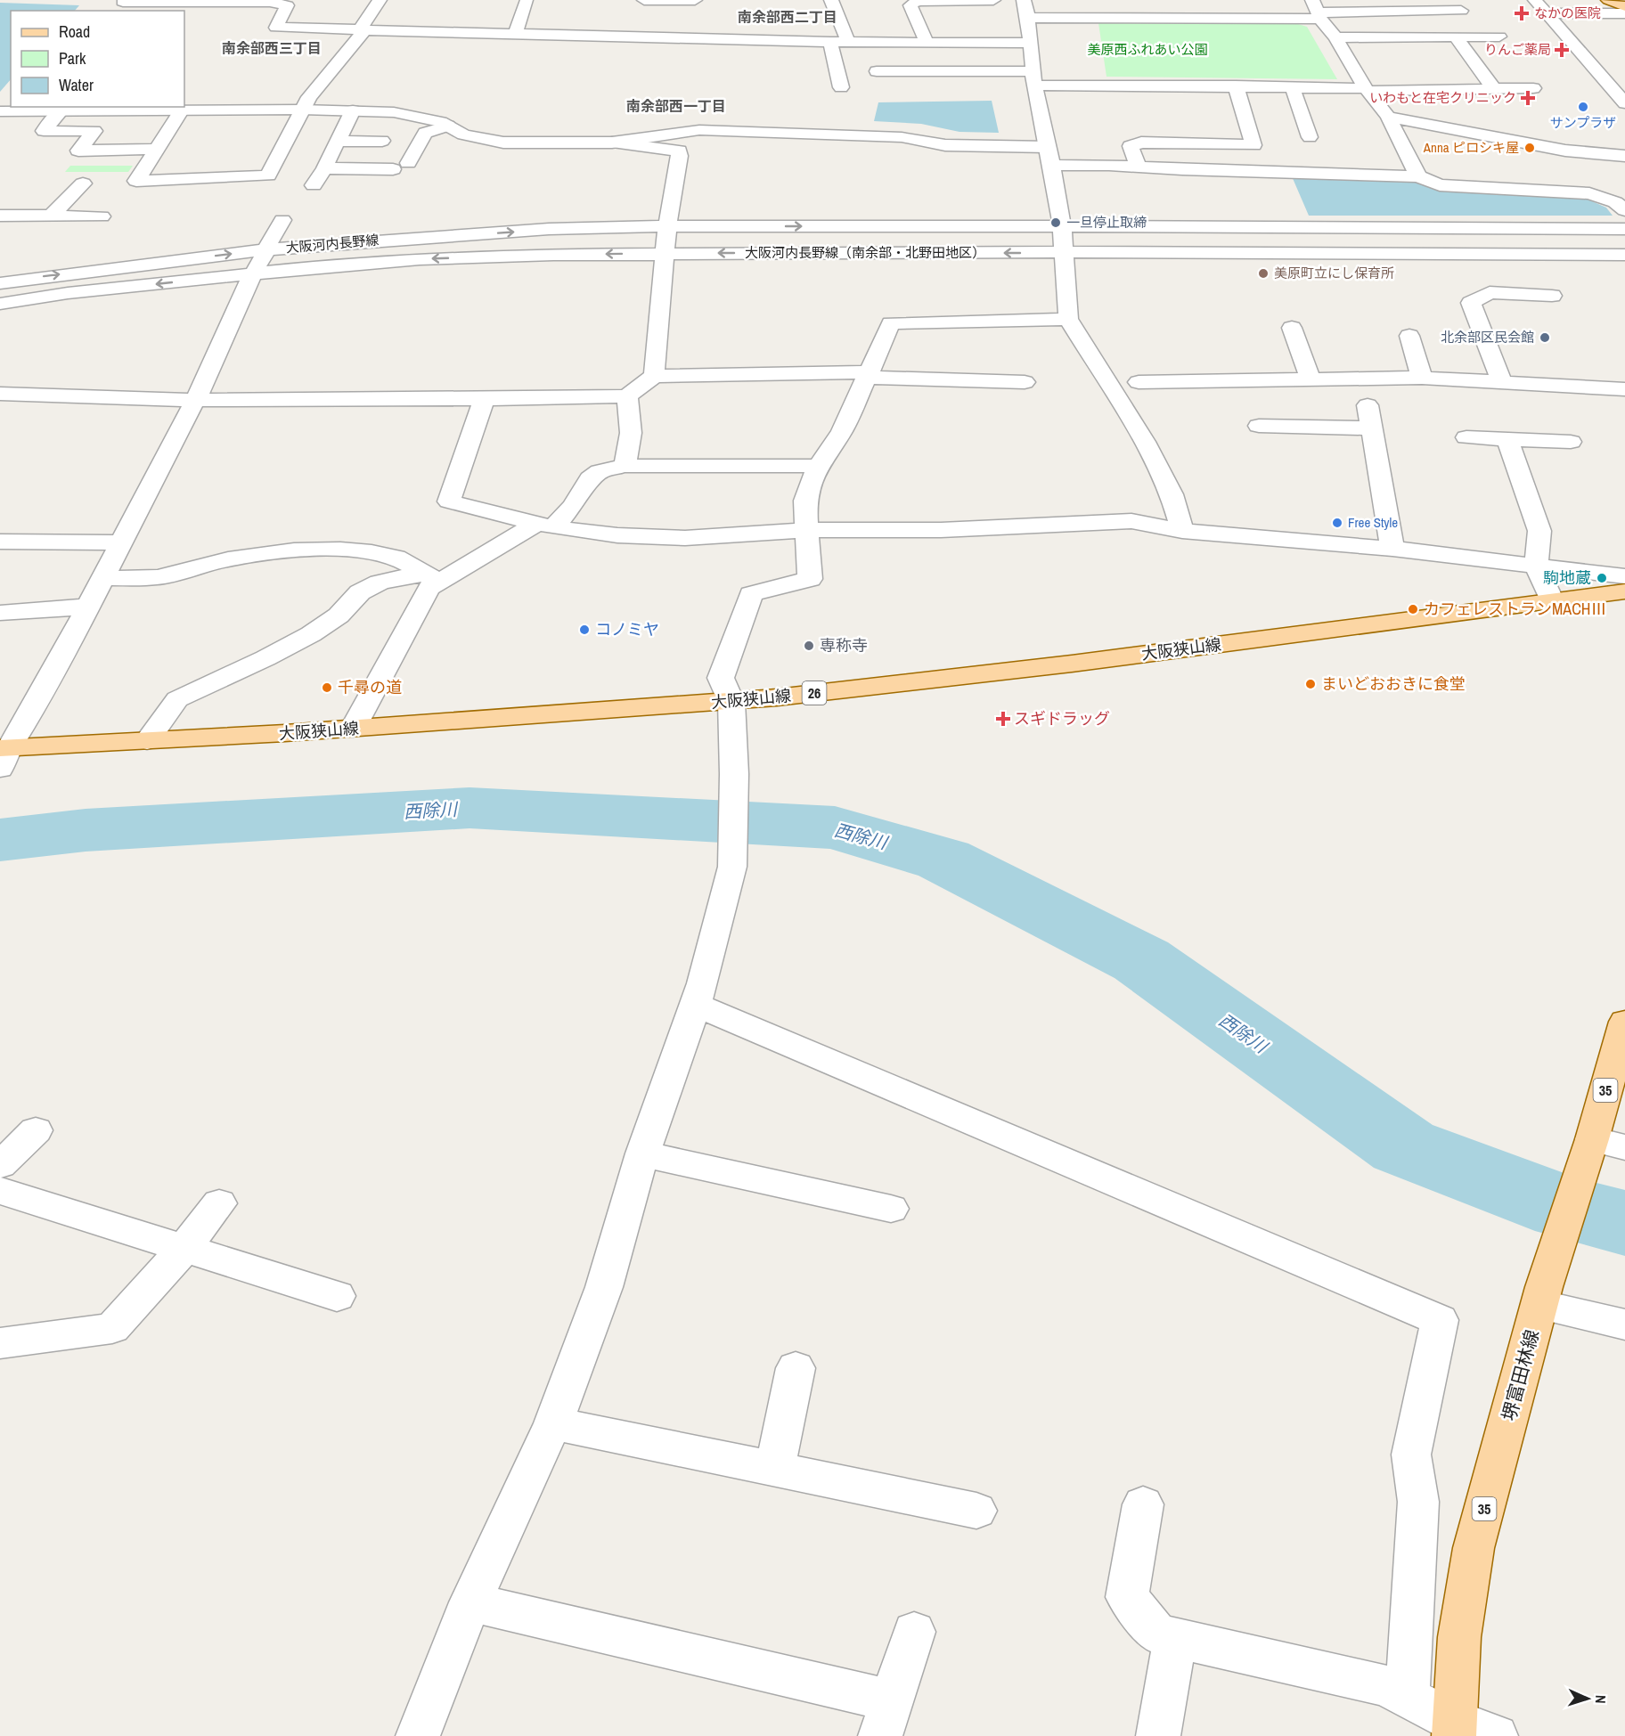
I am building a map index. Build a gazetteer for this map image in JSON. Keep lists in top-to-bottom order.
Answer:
{
  "streets": {
    "main road": [
      "大阪狭山線",
      "26",
      "35",
      "堺富田林線"
    ],
    "street": ["大阪河内長野線", "大阪河内長野線（南余部・北野田地区）"]
  },
  "crossings": [
    ["大阪河内長野線", "大阪河内長野線（南余部・北野田地区）"]
  ],
  "districts": ["南余部西二丁目", "南余部西三丁目", "南余部西一丁目"],
  "water": ["西除川"],
  "parks": ["美原西ふれあい公園"],
  "places": {
    "health": [
      "なかの医院",
      "りんご薬局",
      "いわもと在宅クリニック",
      "スギドラッグ"
    ],
    "other": [
      "サンプラザ",
      "Anna ピロシキ屋",
      "一旦停止取締",
      "美原町立にし保育所",
      "北余部区民会館",
      "Free Style",
      "駒地蔵",
      "カフェレストランMACHⅢ",
      "コノミヤ",
      "専称寺",
      "まいどおおきに食堂",
      "千尋の道"
    ]
  },
  "legend": ["Road", "Park", "Water"],
  "north": "right"
}
